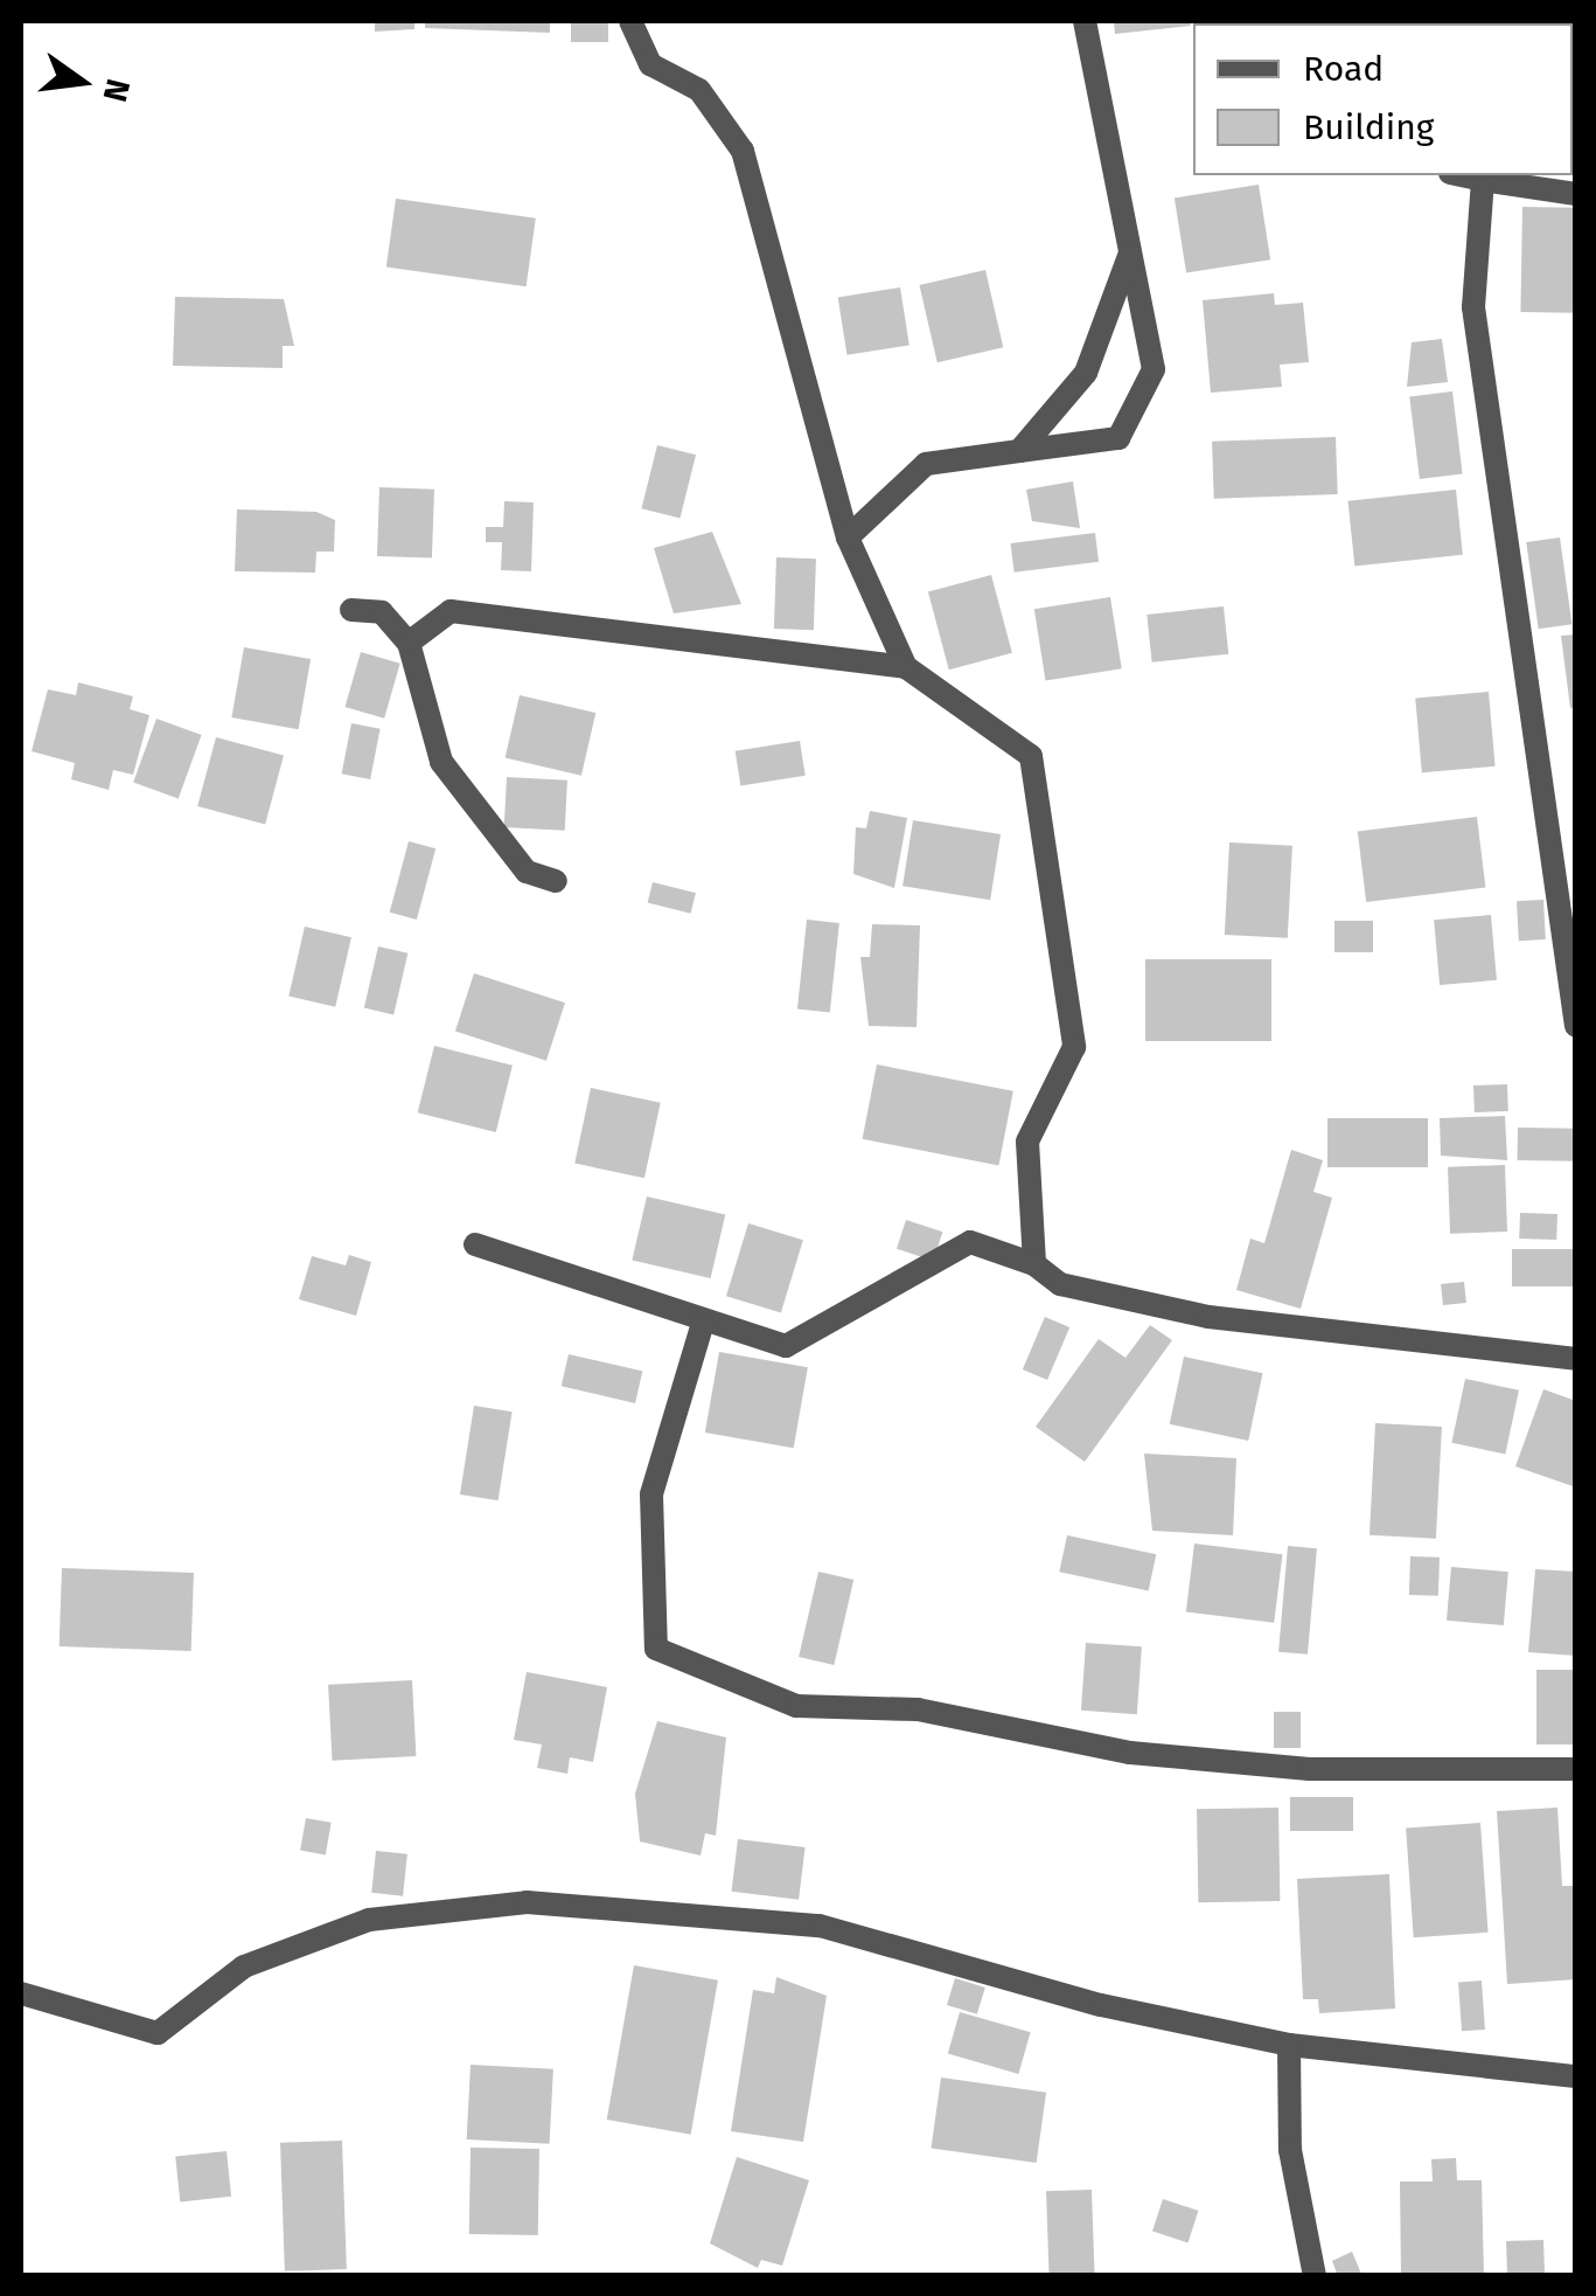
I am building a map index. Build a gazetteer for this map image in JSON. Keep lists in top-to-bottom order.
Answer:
{
  "legend": ["Road", "Building"],
  "north": "right"
}
